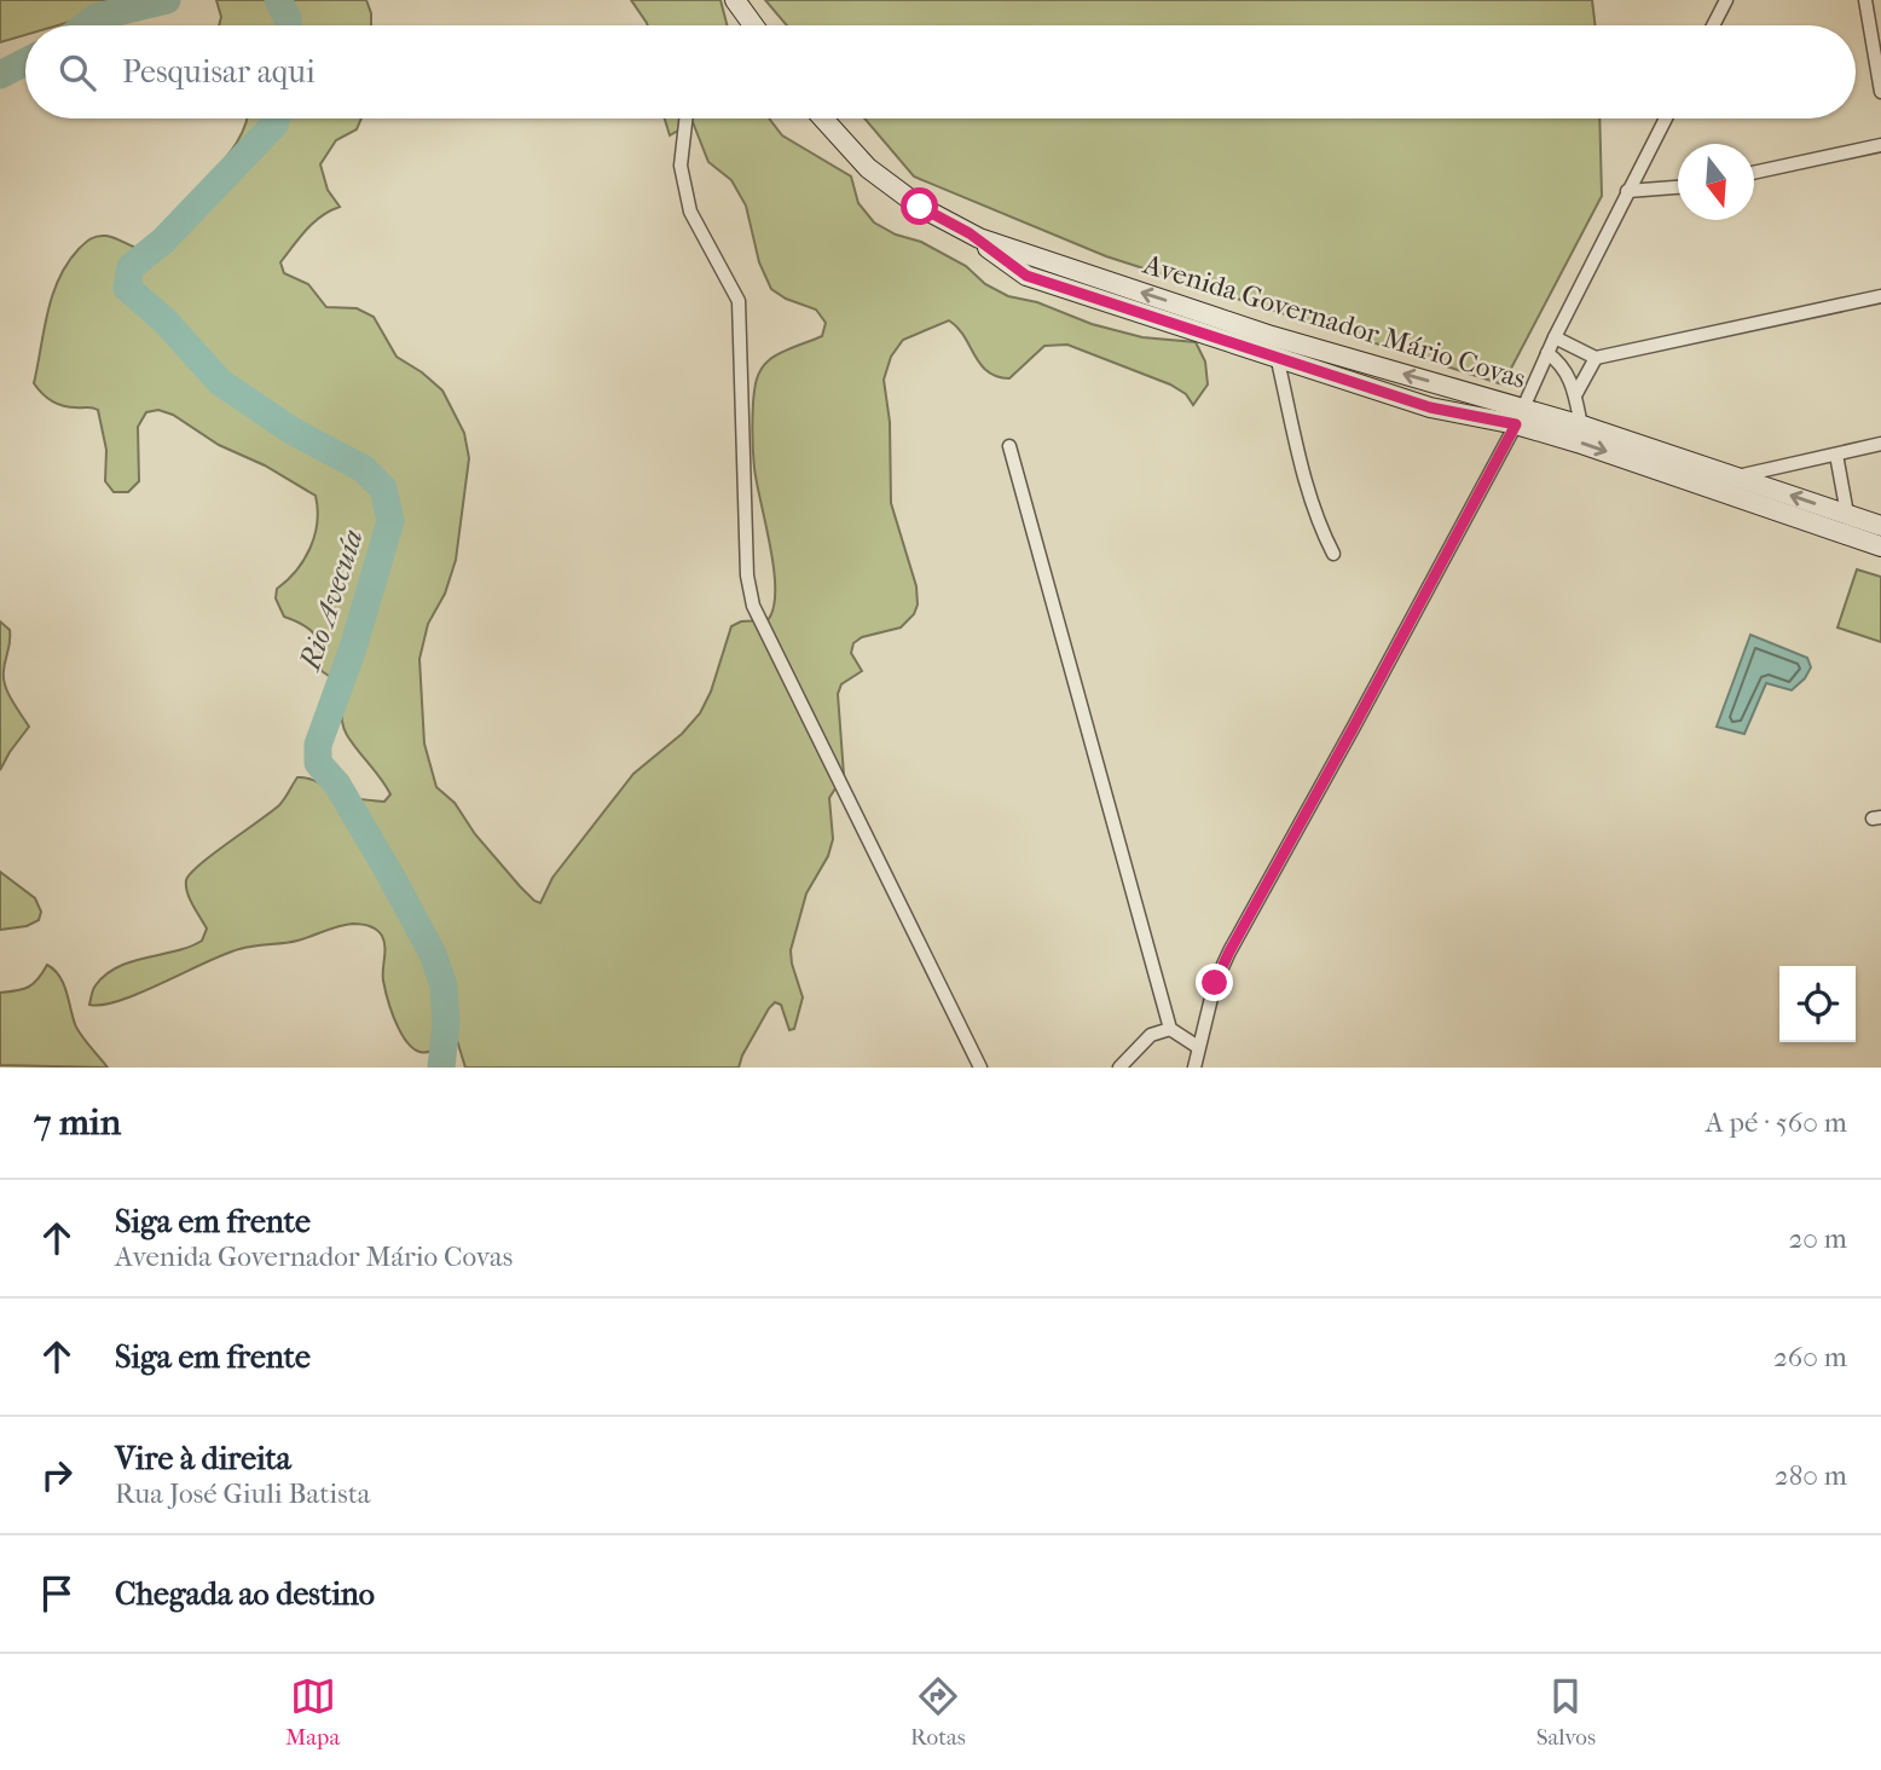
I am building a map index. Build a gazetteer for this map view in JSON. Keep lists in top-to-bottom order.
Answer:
{
  "streets": {
    "main road": ["Avenida Governador Mário Covas"]
  },
  "water": ["Rio Avecuía"],
  "north": "bottom",
  "page": {
    "search": "Pesquisar aqui",
    "heading": ["7 min", "A pé · 560 m"],
    "list": [
      ["Siga em frente", "Avenida Governador Mário Covas", "20 m"],
      ["Siga em frente", "260 m"],
      ["Vire à direita", "Rua José Giuli Batista", "280 m"],
      "Chegada ao destino"
    ],
    "nav": ["Mapa", "Rotas", "Salvos"]
  }
}
